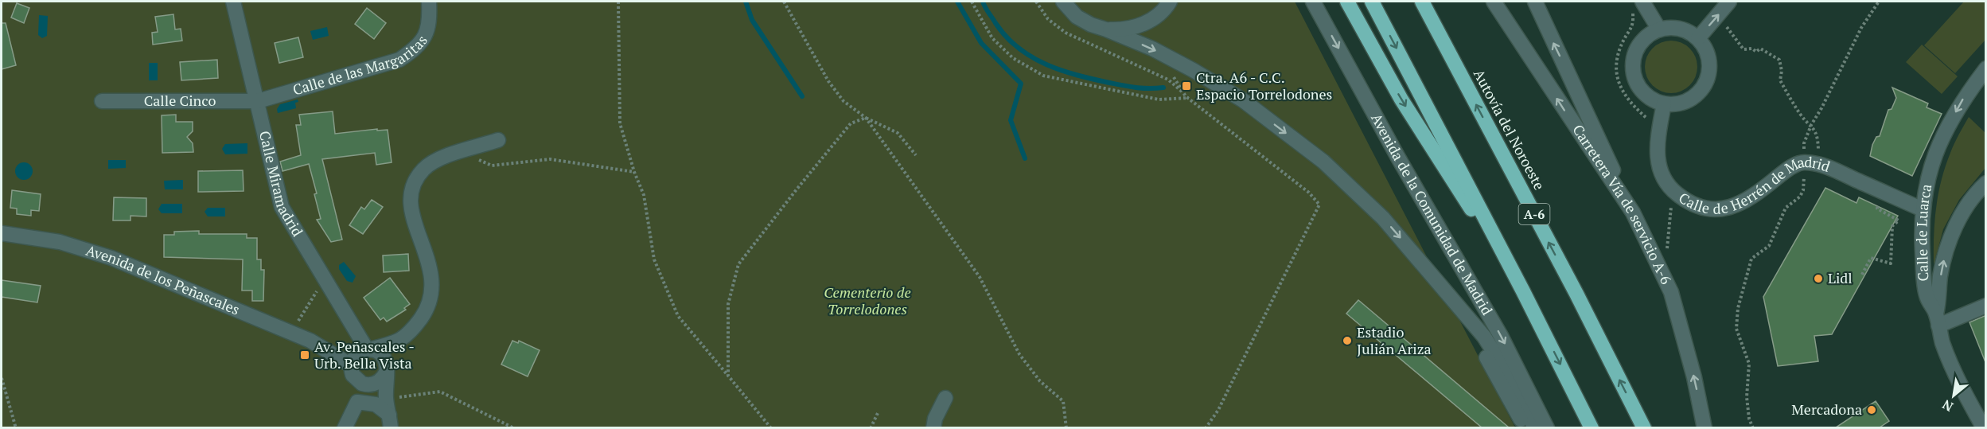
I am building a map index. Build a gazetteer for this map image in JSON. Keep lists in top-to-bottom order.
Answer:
{
  "streets": {
    "highway": ["Autovía del Noroeste", "A-6"],
    "street": [
      "Calle de las Margaritas",
      "Calle Cinco",
      "Calle de Herrén de Madrid",
      "Calle Miramadrid",
      "Carretera Vía de servicio A-6",
      "Avenida de la Comunidad de Madrid",
      "Calle de Luarca",
      "Avenida de los Peñascales"
    ]
  },
  "crossings": [
    ["Calle de las Margaritas", "Calle Cinco"],
    ["Calle de las Margaritas", "Calle Miramadrid"],
    ["Calle Cinco", "Calle Miramadrid"],
    ["Calle de Herrén de Madrid", "Calle de Luarca"],
    ["Calle Miramadrid", "Avenida de los Peñascales"]
  ],
  "one_way": ["Calle de Luarca"],
  "parks": ["Cementerio de Torrelodones"],
  "places": {
    "transit": ["Ctra. A6 - C.C. Espacio Torrelodones", "Av. Peñascales - Urb. Bella Vista"],
    "other": ["Lidl", "Estadio Julián Ariza", "Mercadona"]
  },
  "north": "bottom left"
}
